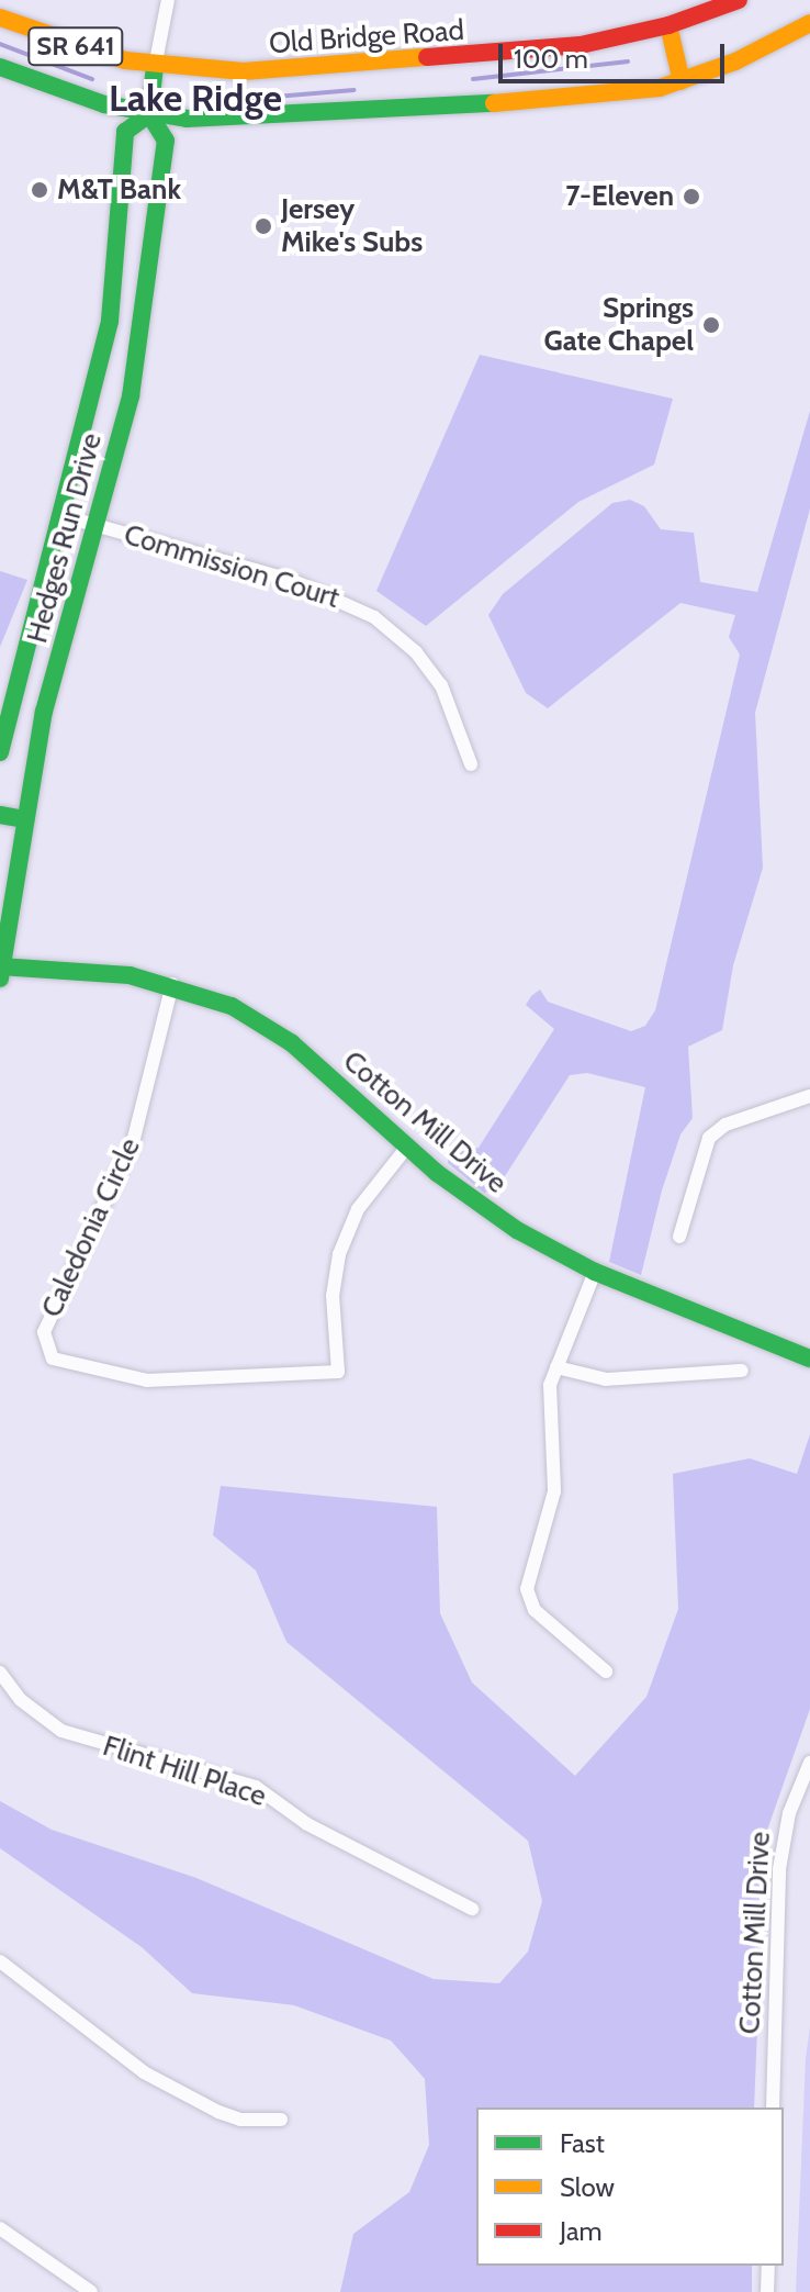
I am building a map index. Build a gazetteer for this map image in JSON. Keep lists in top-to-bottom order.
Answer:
{
  "streets": {
    "street": [
      "Old Bridge Road",
      "SR 641",
      "Hedges Run Drive",
      "Commission Court",
      "Cotton Mill Drive",
      "Caledonia Circle",
      "Flint Hill Place"
    ]
  },
  "crossings": [
    ["Old Bridge Road", "Hedges Run Drive"],
    ["SR 641", "Hedges Run Drive"],
    ["Hedges Run Drive", "Commission Court"],
    ["Hedges Run Drive", "Cotton Mill Drive"],
    ["Cotton Mill Drive", "Caledonia Circle"]
  ],
  "districts": ["Lake Ridge"],
  "places": [
    "M&T Bank",
    "7-Eleven",
    "Jersey Mike's Subs",
    "Springs Gate Chapel"
  ],
  "legend": ["Fast", "Slow", "Jam"],
  "scale_bar": "100 m"
}
